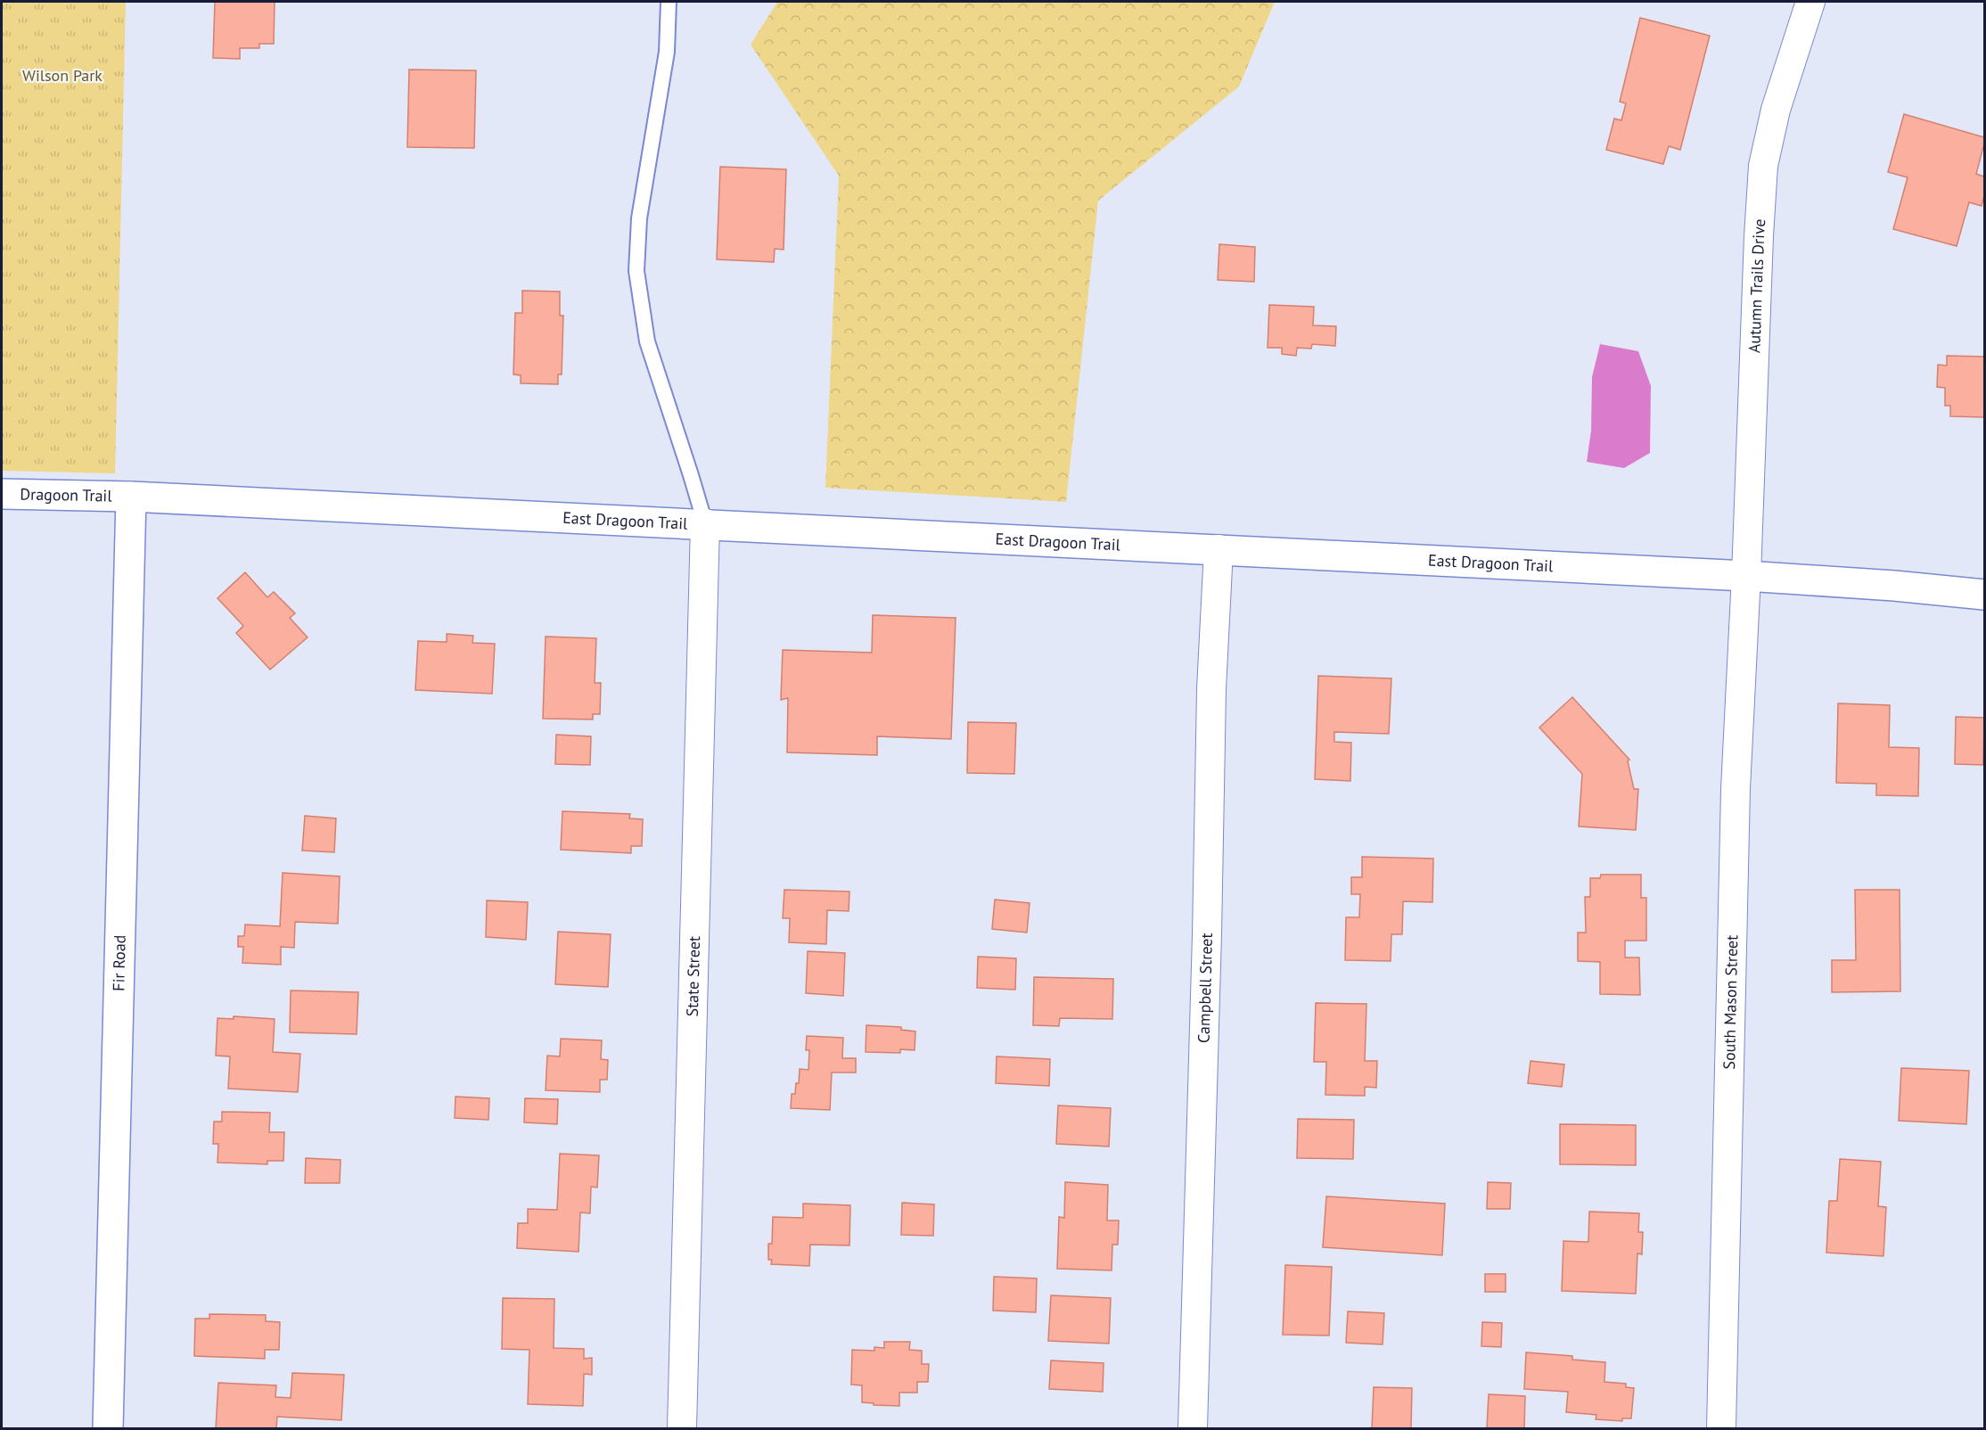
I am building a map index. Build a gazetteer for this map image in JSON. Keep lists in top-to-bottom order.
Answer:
{
  "streets": {
    "street": [
      "Autumn Trails Drive",
      "Dragoon Trail",
      "East Dragoon Trail",
      "Fir Road",
      "State Street",
      "Campbell Street",
      "South Mason Street"
    ]
  },
  "crossings": [
    ["Autumn Trails Drive", "East Dragoon Trail"],
    ["Autumn Trails Drive", "South Mason Street"],
    ["Dragoon Trail", "East Dragoon Trail"],
    ["Dragoon Trail", "Fir Road"],
    ["East Dragoon Trail", "Fir Road"],
    ["East Dragoon Trail", "State Street"],
    ["East Dragoon Trail", "Campbell Street"],
    ["East Dragoon Trail", "South Mason Street"]
  ],
  "parks": ["Wilson Park"]
}
